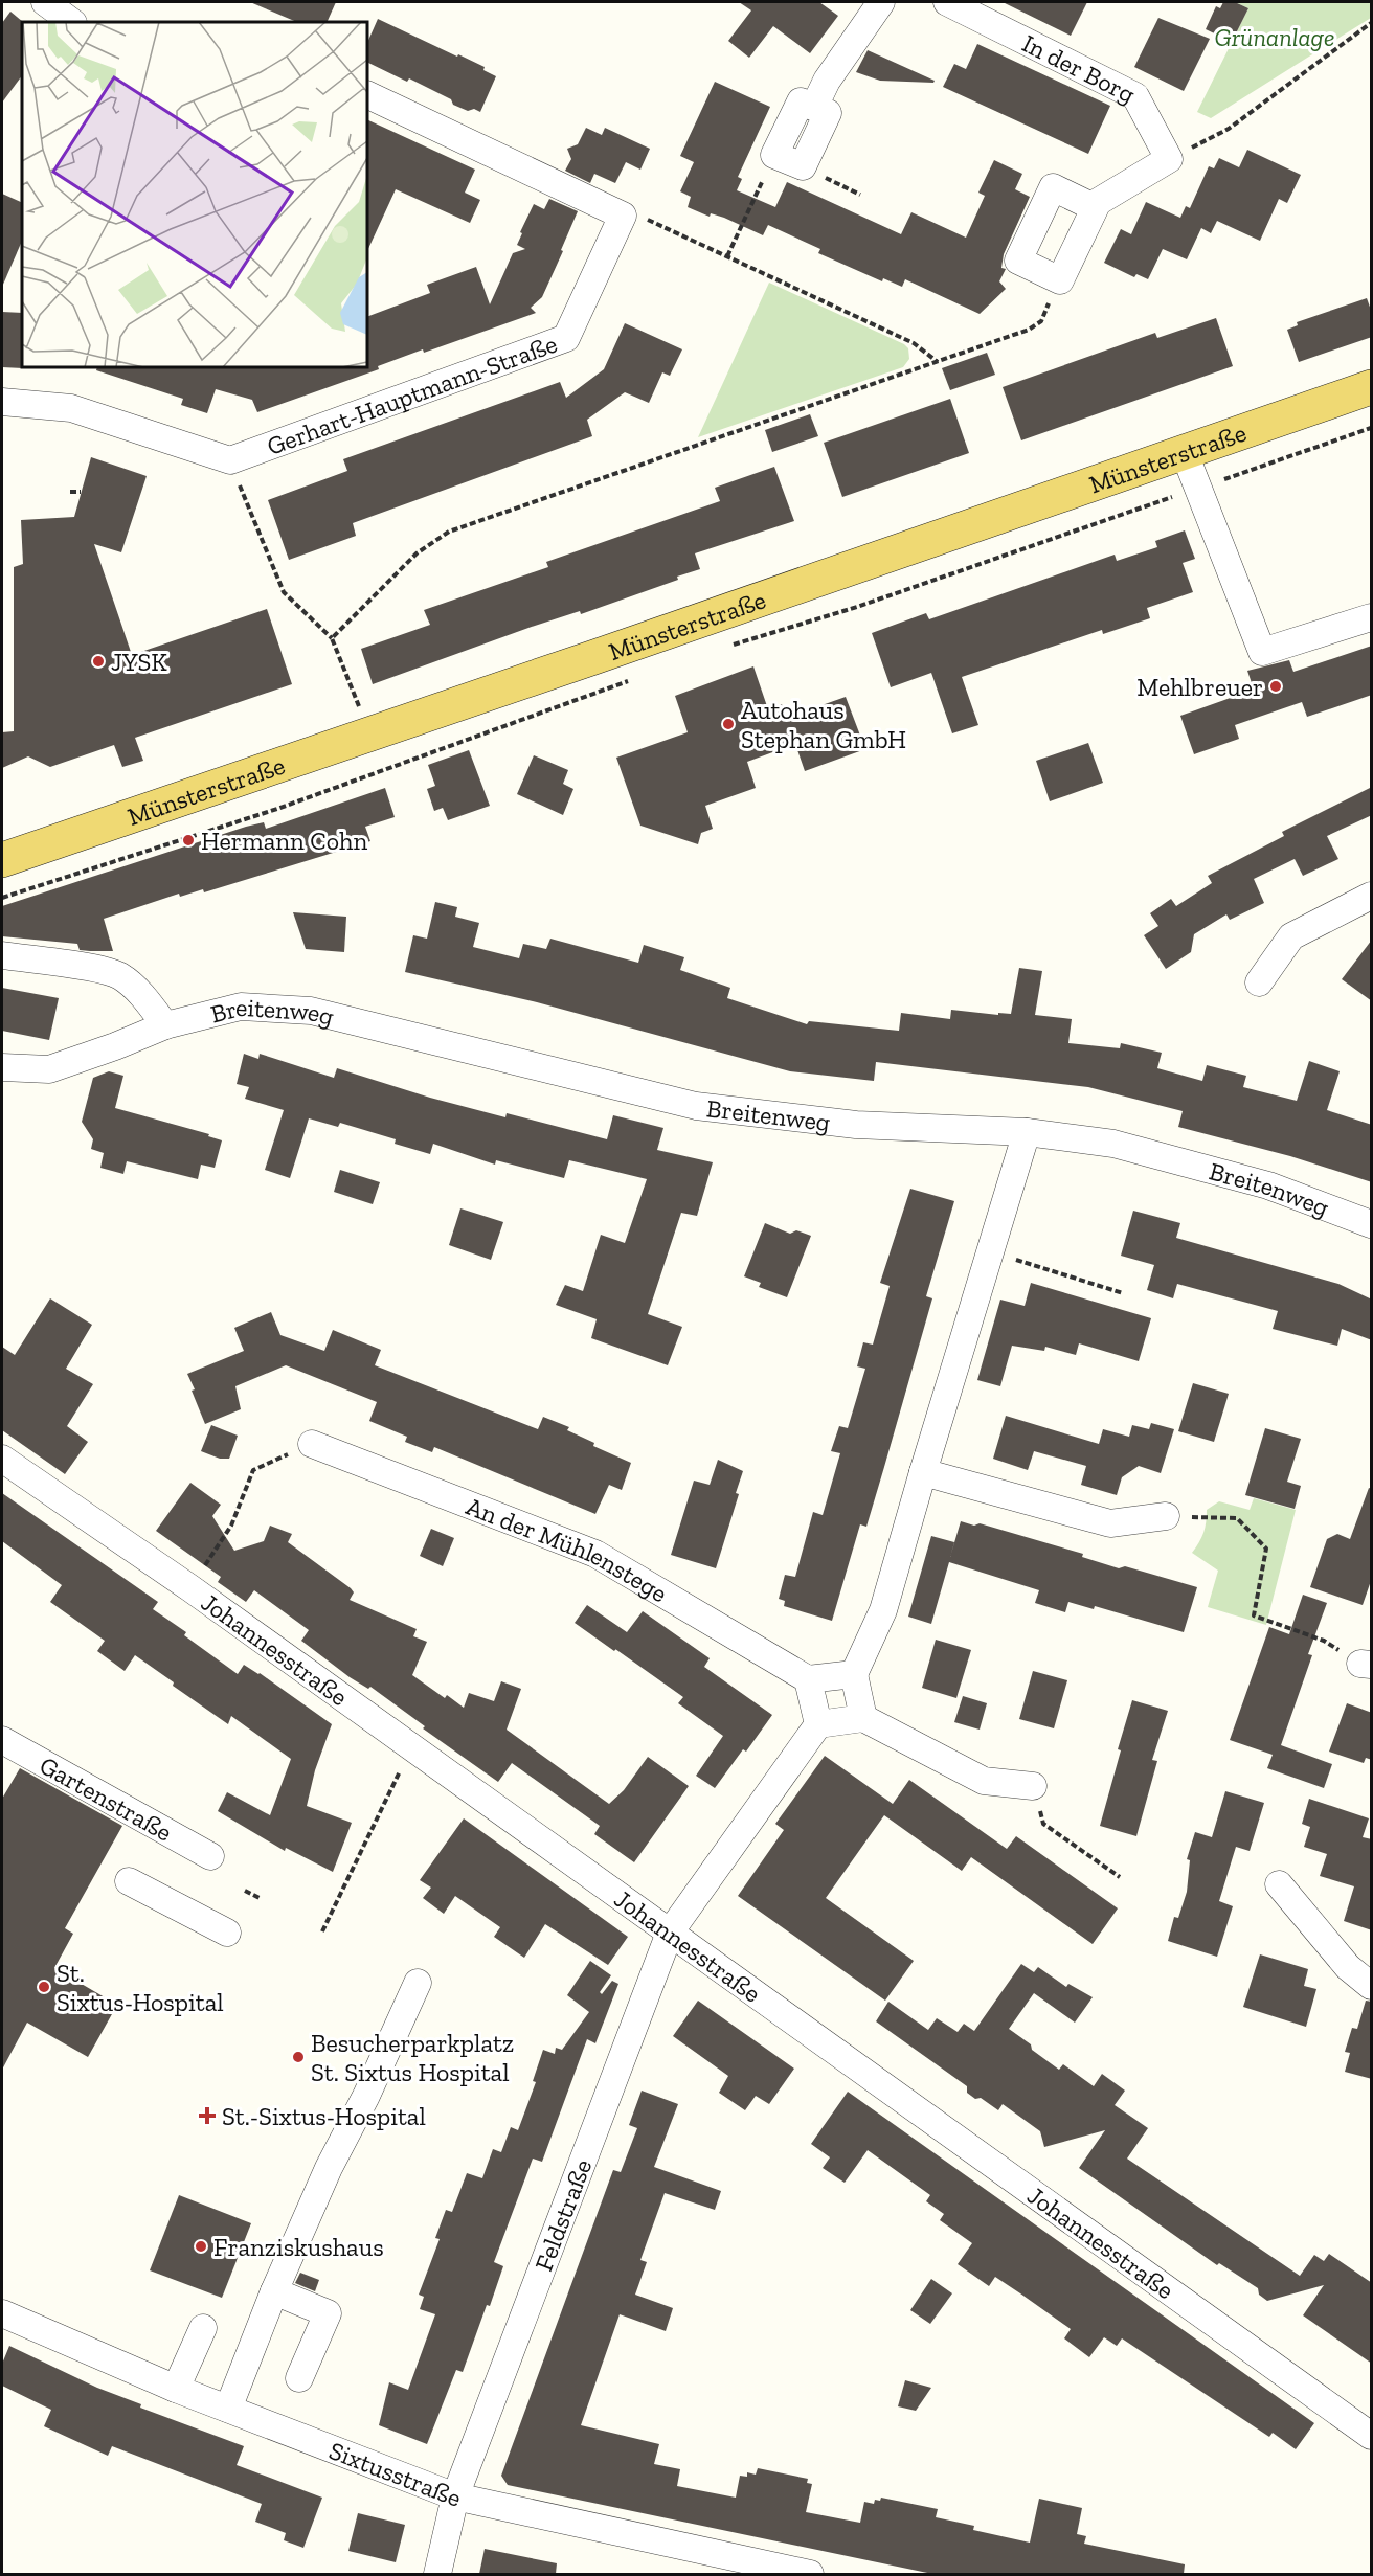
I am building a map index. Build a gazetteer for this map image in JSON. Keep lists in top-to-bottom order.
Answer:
{
  "streets": {
    "main road": ["Münsterstraße"],
    "street": [
      "In der Borg",
      "Gerhart-Hauptmann-Straße",
      "Breitenweg",
      "An der Mühlenstege",
      "Johannesstraße",
      "Gartenstraße",
      "Feldstraße",
      "Sixtusstraße"
    ]
  },
  "crossings": [
    ["Johannesstraße", "Feldstraße"],
    ["Feldstraße", "Sixtusstraße"]
  ],
  "parks": ["Grünanlage"],
  "places": {
    "other": [
      "JYSK",
      "Mehlbreuer",
      "Autohaus Stephan GmbH",
      "Hermann Cohn",
      "St. Sixtus-Hospital",
      "Besucherparkplatz St. Sixtus Hospital",
      "Franziskushaus"
    ],
    "health": ["St.-Sixtus-Hospital"]
  }
}
